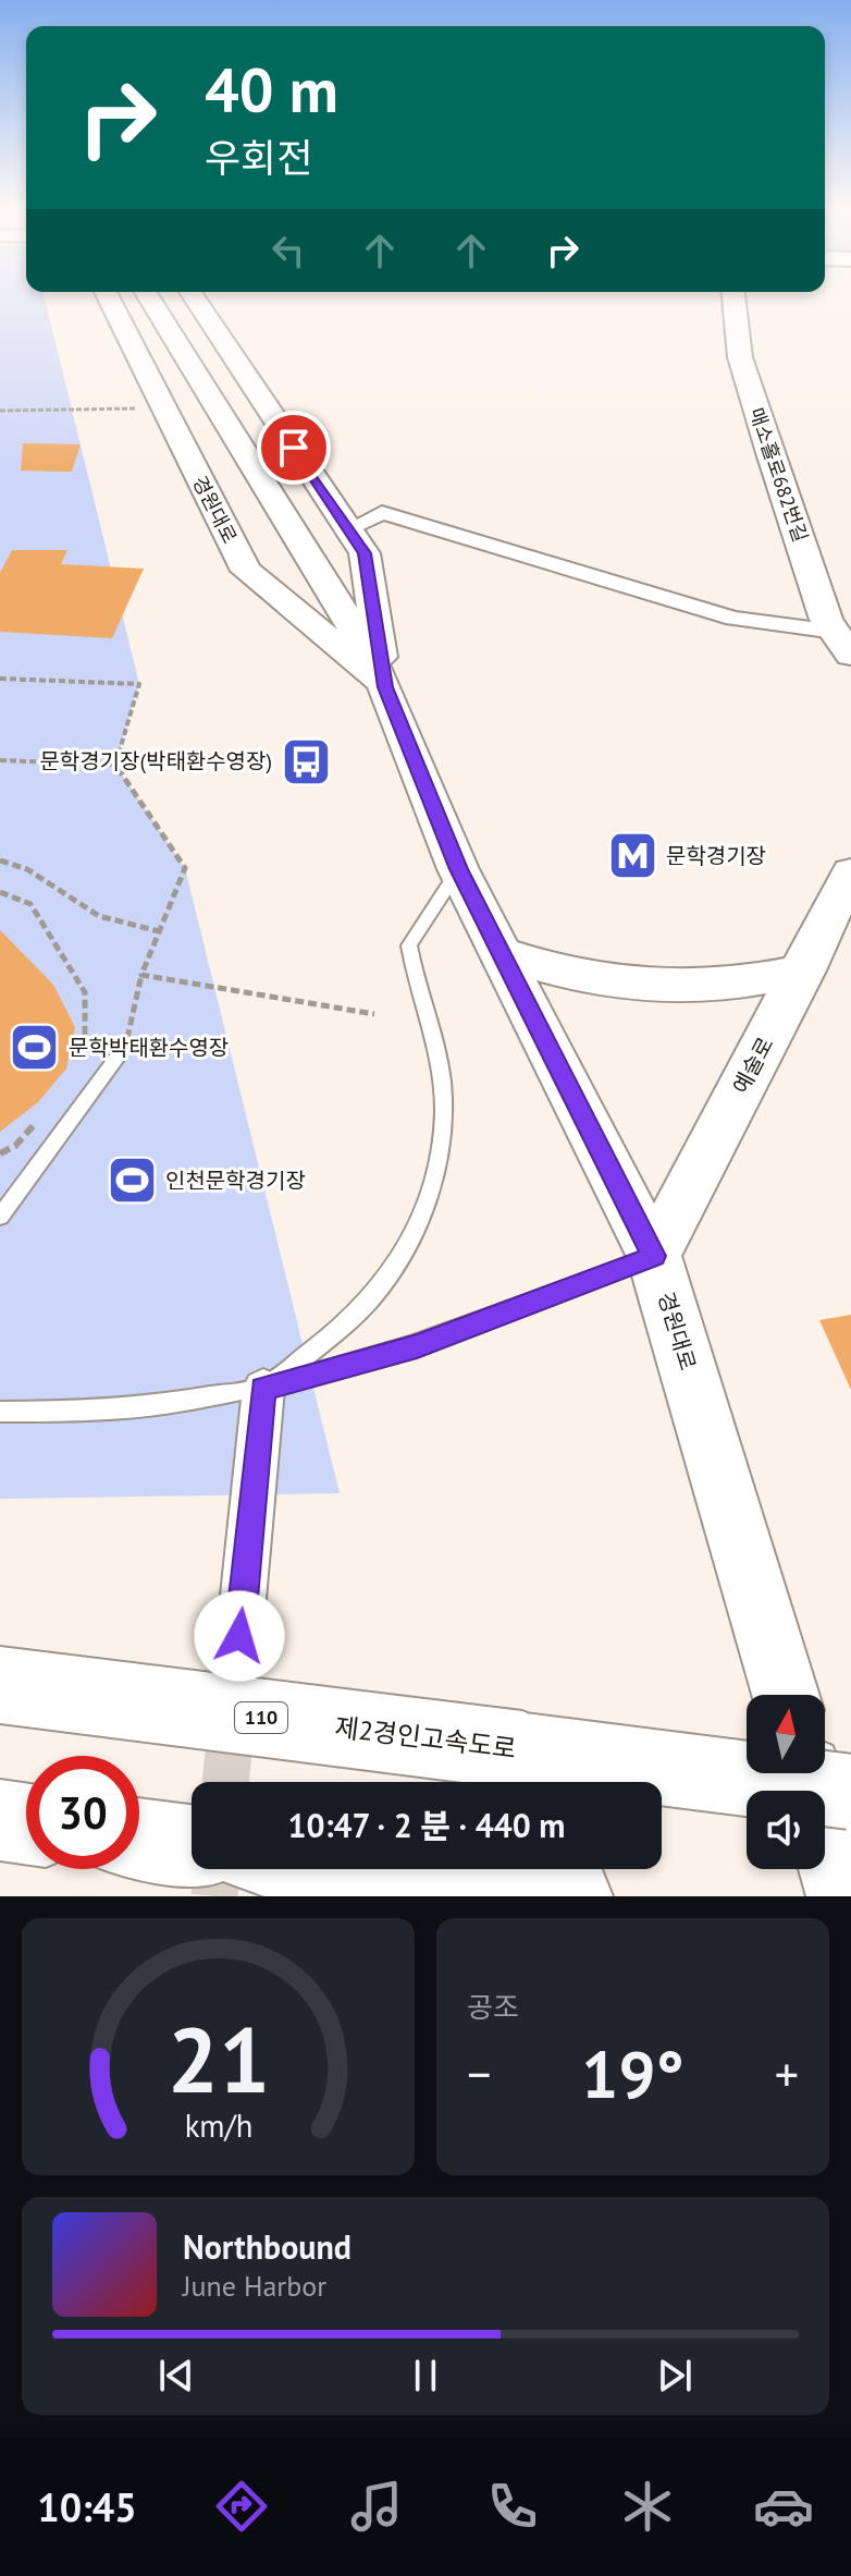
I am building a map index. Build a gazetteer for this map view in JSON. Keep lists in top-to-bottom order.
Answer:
{
  "streets": {
    "highway": ["110", "제2경인고속도로"],
    "main road": ["매소홀로682번길", "경원대로", "예술로"]
  },
  "crossings": [
    ["경원대로", "예술로"]
  ],
  "places": {
    "bus stop": ["문학경기장(박태환수영장)"],
    "metro station": ["문학경기장"],
    "sports": ["문학박태환수영장", "인천문학경기장"]
  },
  "north": "top",
  "page": {
    "turn": ["40 m", "우회전"],
    "limit": "30",
    "trip": "10:47 · 2 분 · 440 m",
    "tile": "공조",
    "heat": ["−", "19°", "+"],
    "song": ["Northbound", "June Harbor"],
    "tabs": "10:45",
    "gauge": ["21", "km/h"]
  }
}
